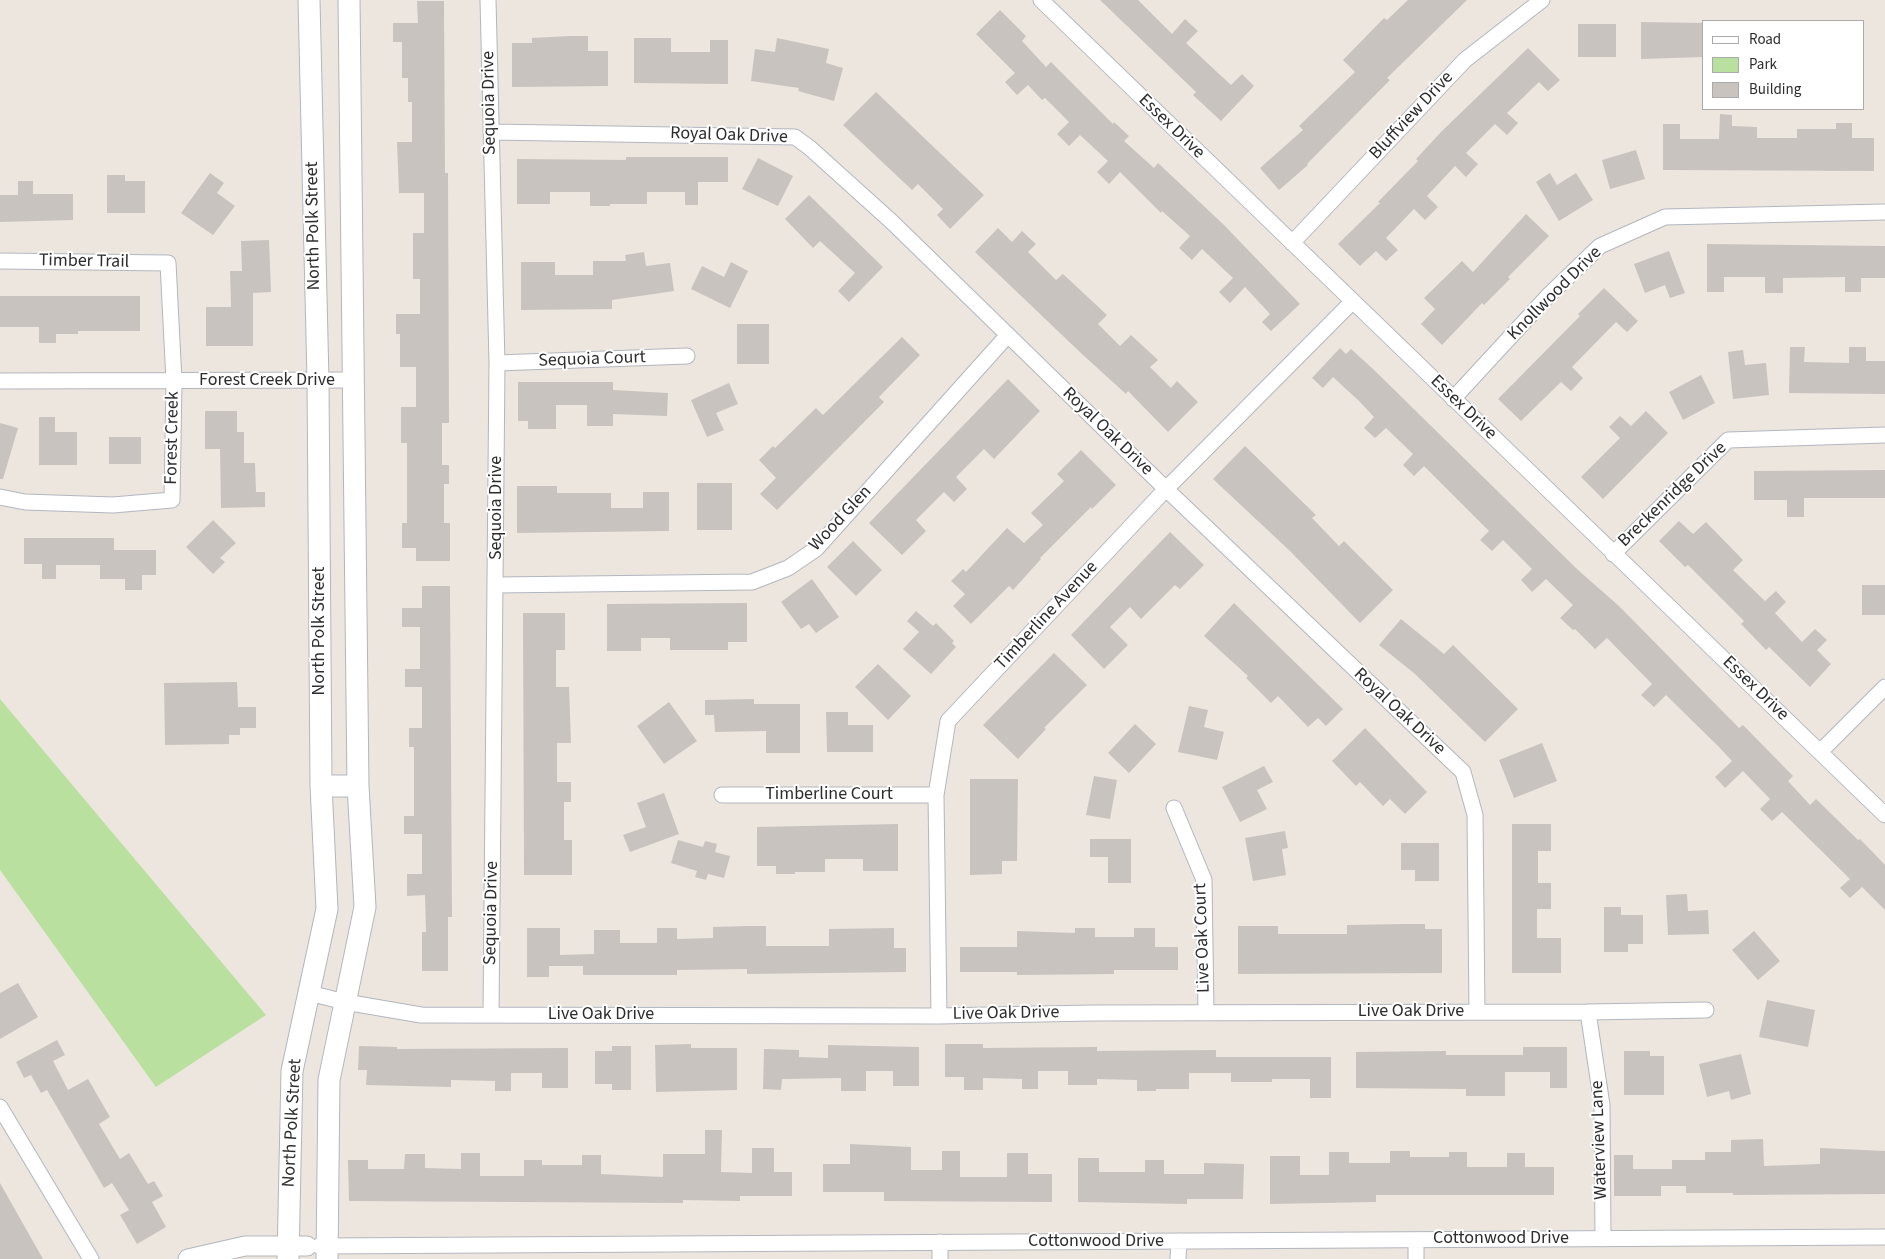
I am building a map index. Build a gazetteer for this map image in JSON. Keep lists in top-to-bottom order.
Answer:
{
  "streets": {
    "main road": ["North Polk Street"],
    "street": [
      "Sequoia Drive",
      "Bluffview Drive",
      "Essex Drive",
      "Royal Oak Drive",
      "Timber Trail",
      "Knollwood Drive",
      "Sequoia Court",
      "Forest Creek Drive",
      "Forest Creek",
      "Breckenridge Drive",
      "Wood Glen",
      "Timberline Avenue",
      "Timberline Court",
      "Live Oak Court",
      "Live Oak Drive",
      "Waterview Lane",
      "Cottonwood Drive"
    ]
  },
  "crossings": [
    ["Sequoia Drive", "Royal Oak Drive"],
    ["Sequoia Drive", "Sequoia Court"],
    ["Sequoia Drive", "Wood Glen"],
    ["Sequoia Drive", "Live Oak Drive"],
    ["Bluffview Drive", "Essex Drive"],
    ["Essex Drive", "Knollwood Drive"],
    ["Essex Drive", "Breckenridge Drive"],
    ["Essex Drive", "Timberline Avenue"],
    ["Royal Oak Drive", "Wood Glen"],
    ["Royal Oak Drive", "Timberline Avenue"],
    ["Royal Oak Drive", "Live Oak Drive"],
    ["North Polk Street", "Forest Creek Drive"],
    ["North Polk Street", "Live Oak Drive"],
    ["North Polk Street", "Cottonwood Drive"],
    ["Timber Trail", "Forest Creek"],
    ["Forest Creek Drive", "Forest Creek"],
    ["Timberline Avenue", "Timberline Court"],
    ["Timberline Avenue", "Live Oak Drive"],
    ["Live Oak Court", "Live Oak Drive"],
    ["Live Oak Drive", "Waterview Lane"],
    ["Waterview Lane", "Cottonwood Drive"]
  ],
  "legend": ["Road", "Park", "Building"]
}
